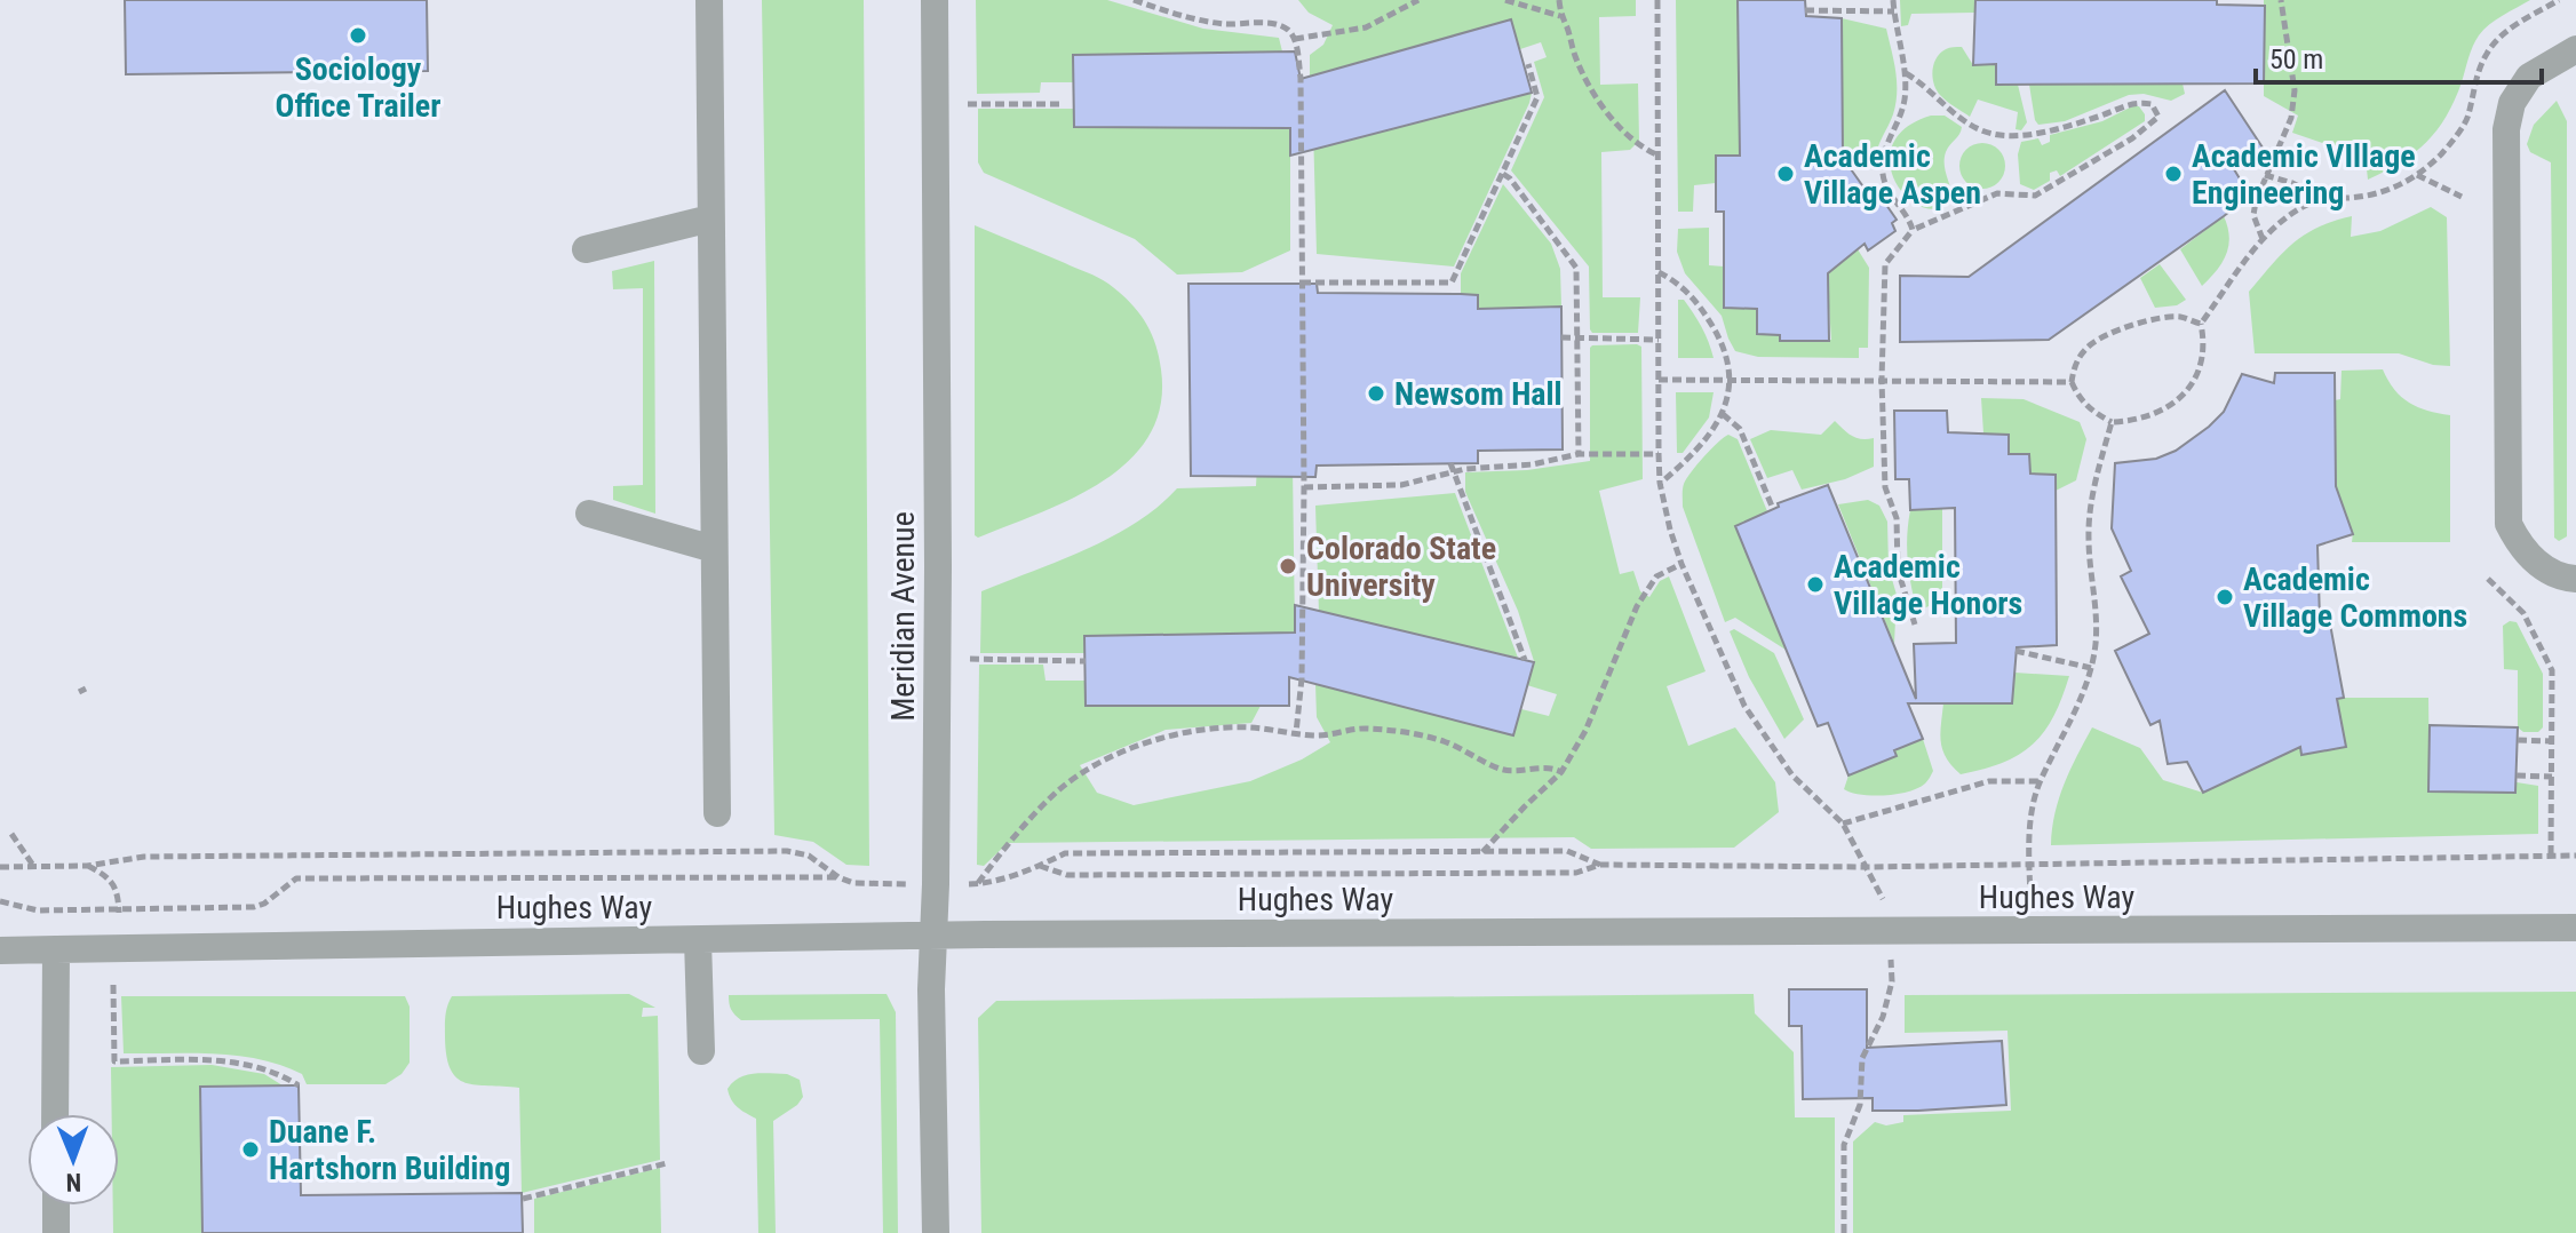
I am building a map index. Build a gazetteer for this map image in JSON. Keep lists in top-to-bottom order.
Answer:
{
  "streets": {
    "street": ["Meridian Avenue", "Hughes Way"]
  },
  "crossings": [
    ["Meridian Avenue", "Hughes Way"]
  ],
  "places": [
    "Sociology Office Trailer",
    "Academic Village Aspen",
    "Academic VIllage Engineering",
    "Newsom Hall",
    "Colorado State University",
    "Academic Village Honors",
    "Academic Village Commons",
    "Duane F. Hartshorn Building"
  ],
  "scale_bar": "50 m",
  "north": "bottom"
}
